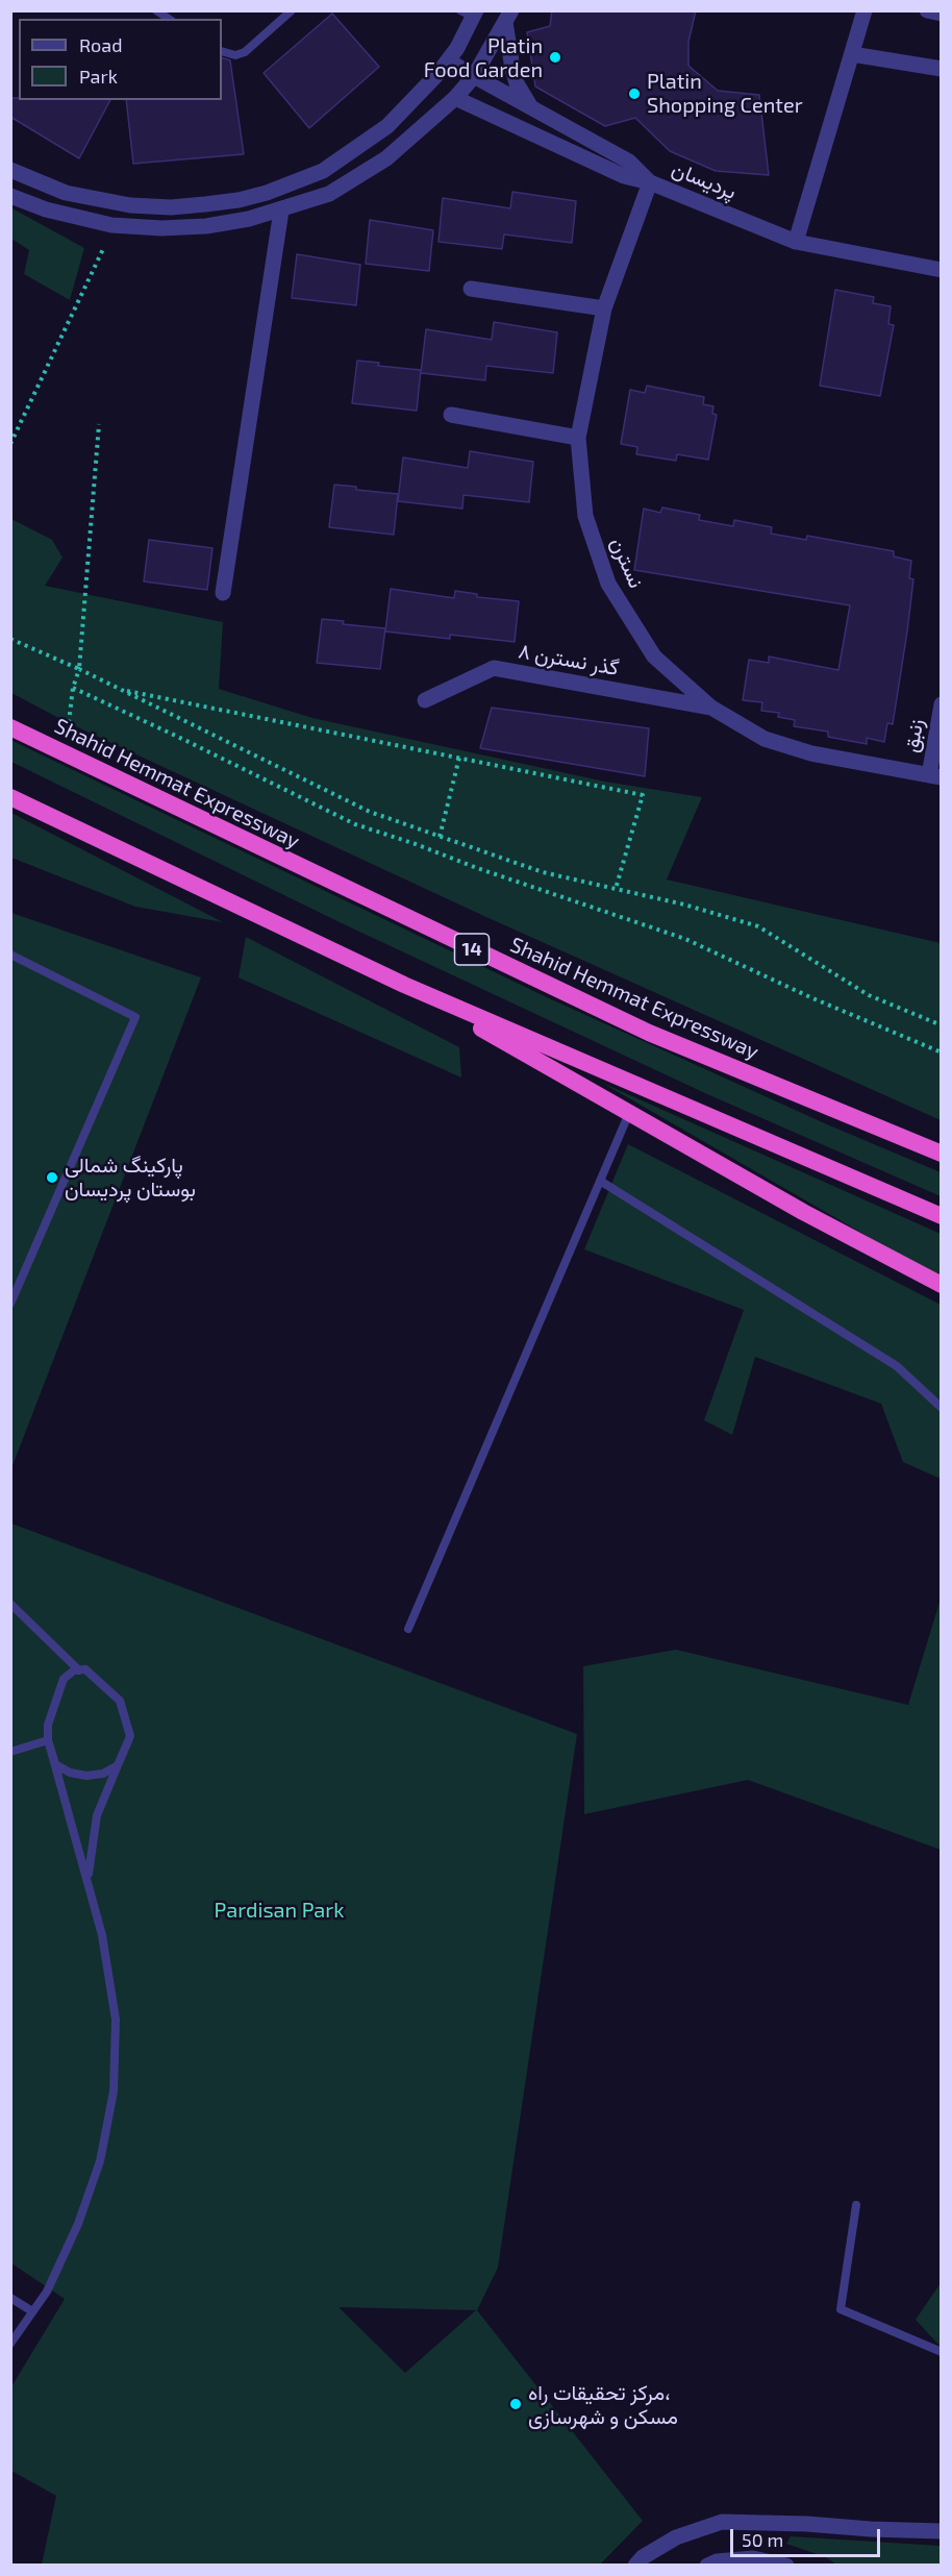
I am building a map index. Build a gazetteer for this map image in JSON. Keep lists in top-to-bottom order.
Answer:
{
  "streets": {
    "highway": ["Shahid Hemmat Expressway", "14"],
    "street": [
      "پردیسان",
      "نسترن",
      "گذر نسترن ۸",
      "زنبق"
    ]
  },
  "crossings": [
    ["پردیسان", "نسترن"],
    ["نسترن", "گذر نسترن ۸"],
    ["نسترن", "زنبق"]
  ],
  "parks": ["Pardisan Park"],
  "places": [
    "Platin Food Garden",
    "Platin Shopping Center",
    "پارکینگ شمالی بوستان پردیسان",
    "مرکز تحقیقات راه، مسکن و شهرسازی"
  ],
  "legend": ["Road", "Park"],
  "scale_bar": "50 m"
}
